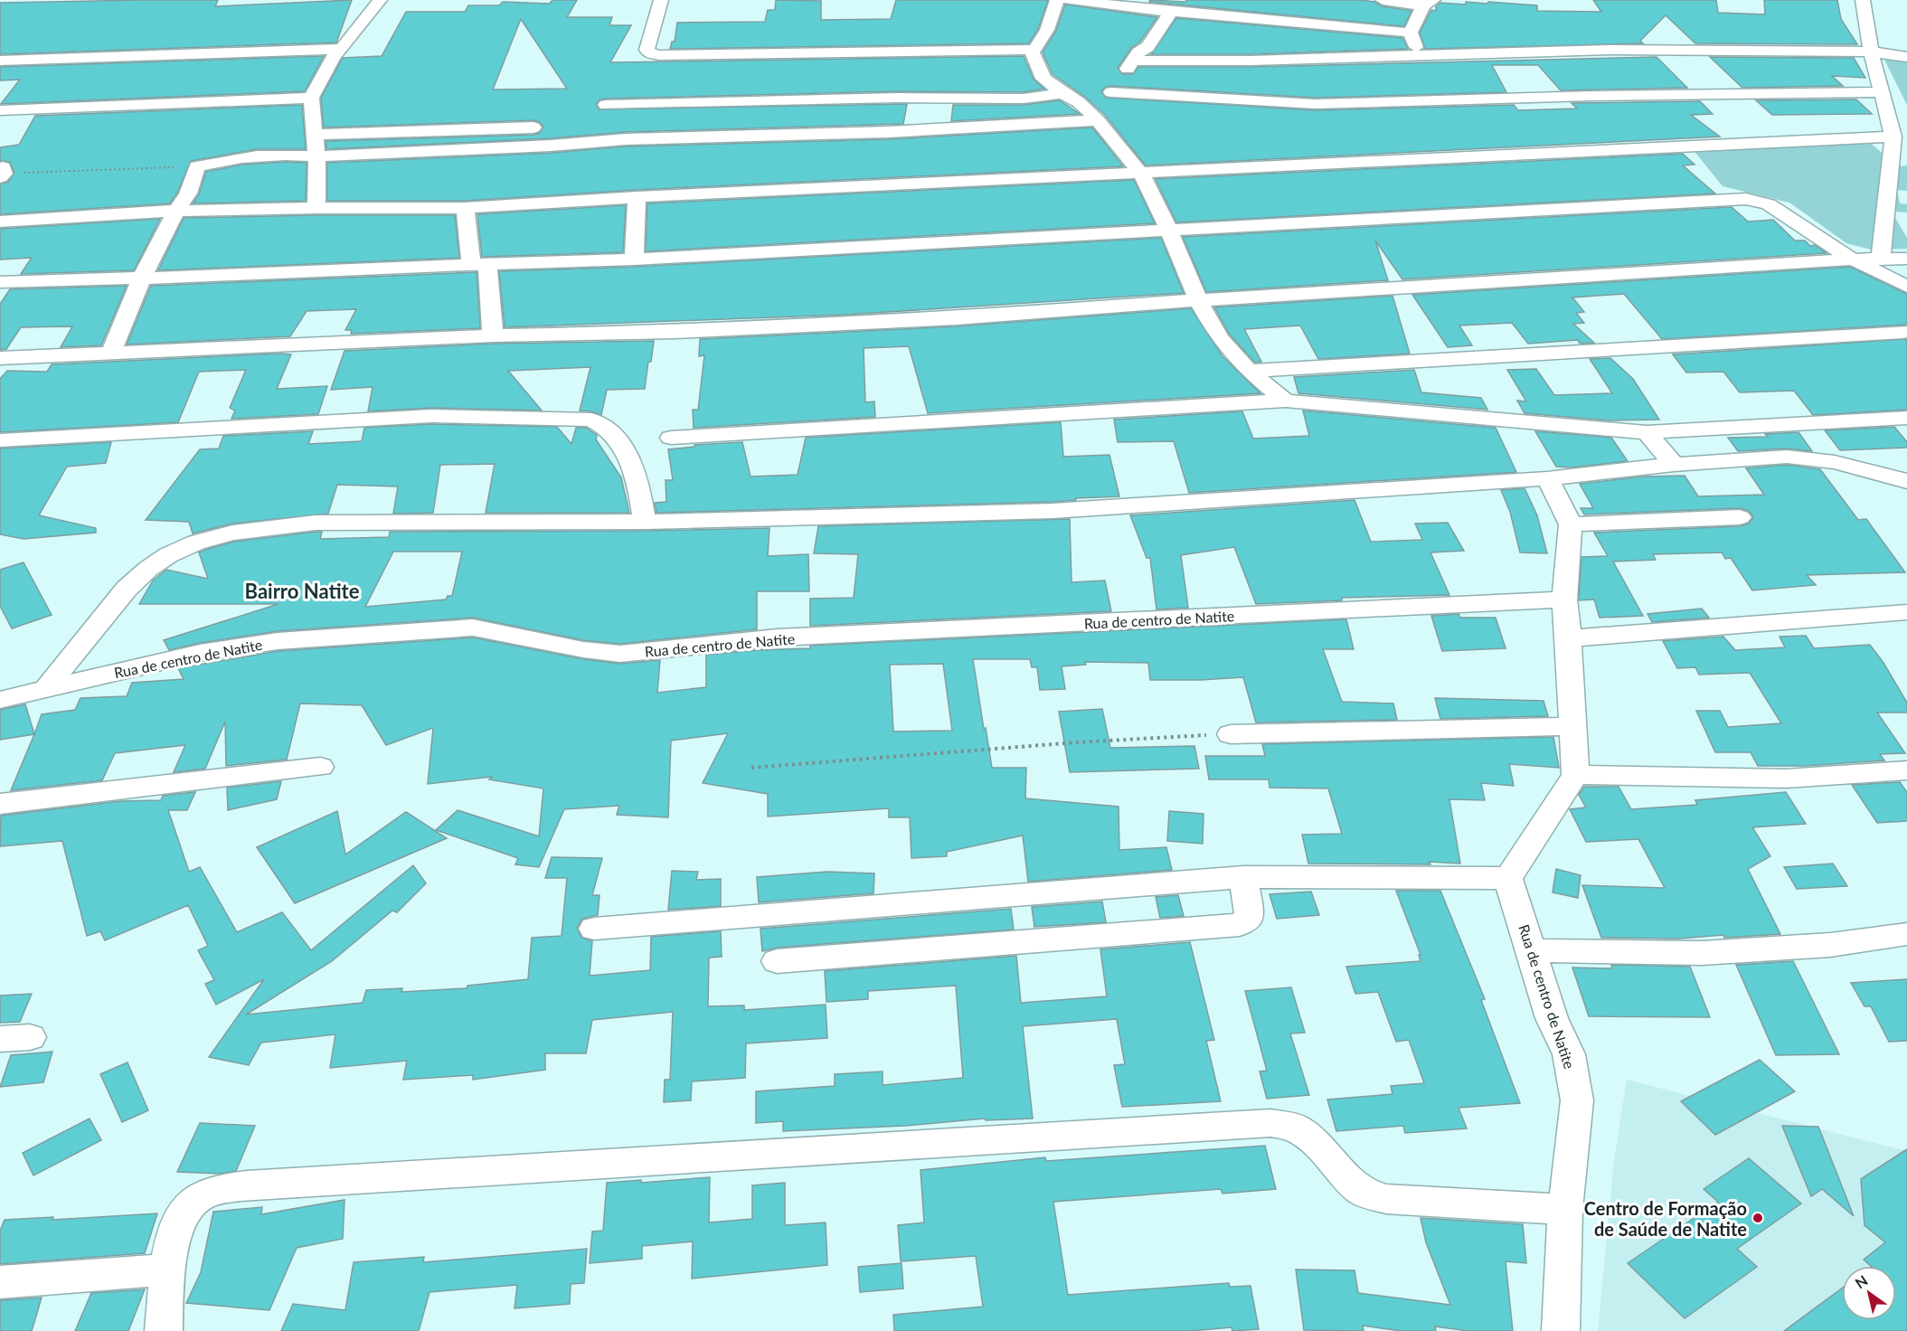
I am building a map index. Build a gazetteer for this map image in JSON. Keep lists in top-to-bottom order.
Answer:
{
  "streets": {
    "street": ["Rua de centro de Natite"]
  },
  "districts": ["Bairro Natite"],
  "places": ["Centro de Formação de Saúde de Natite"],
  "north": "top left"
}
